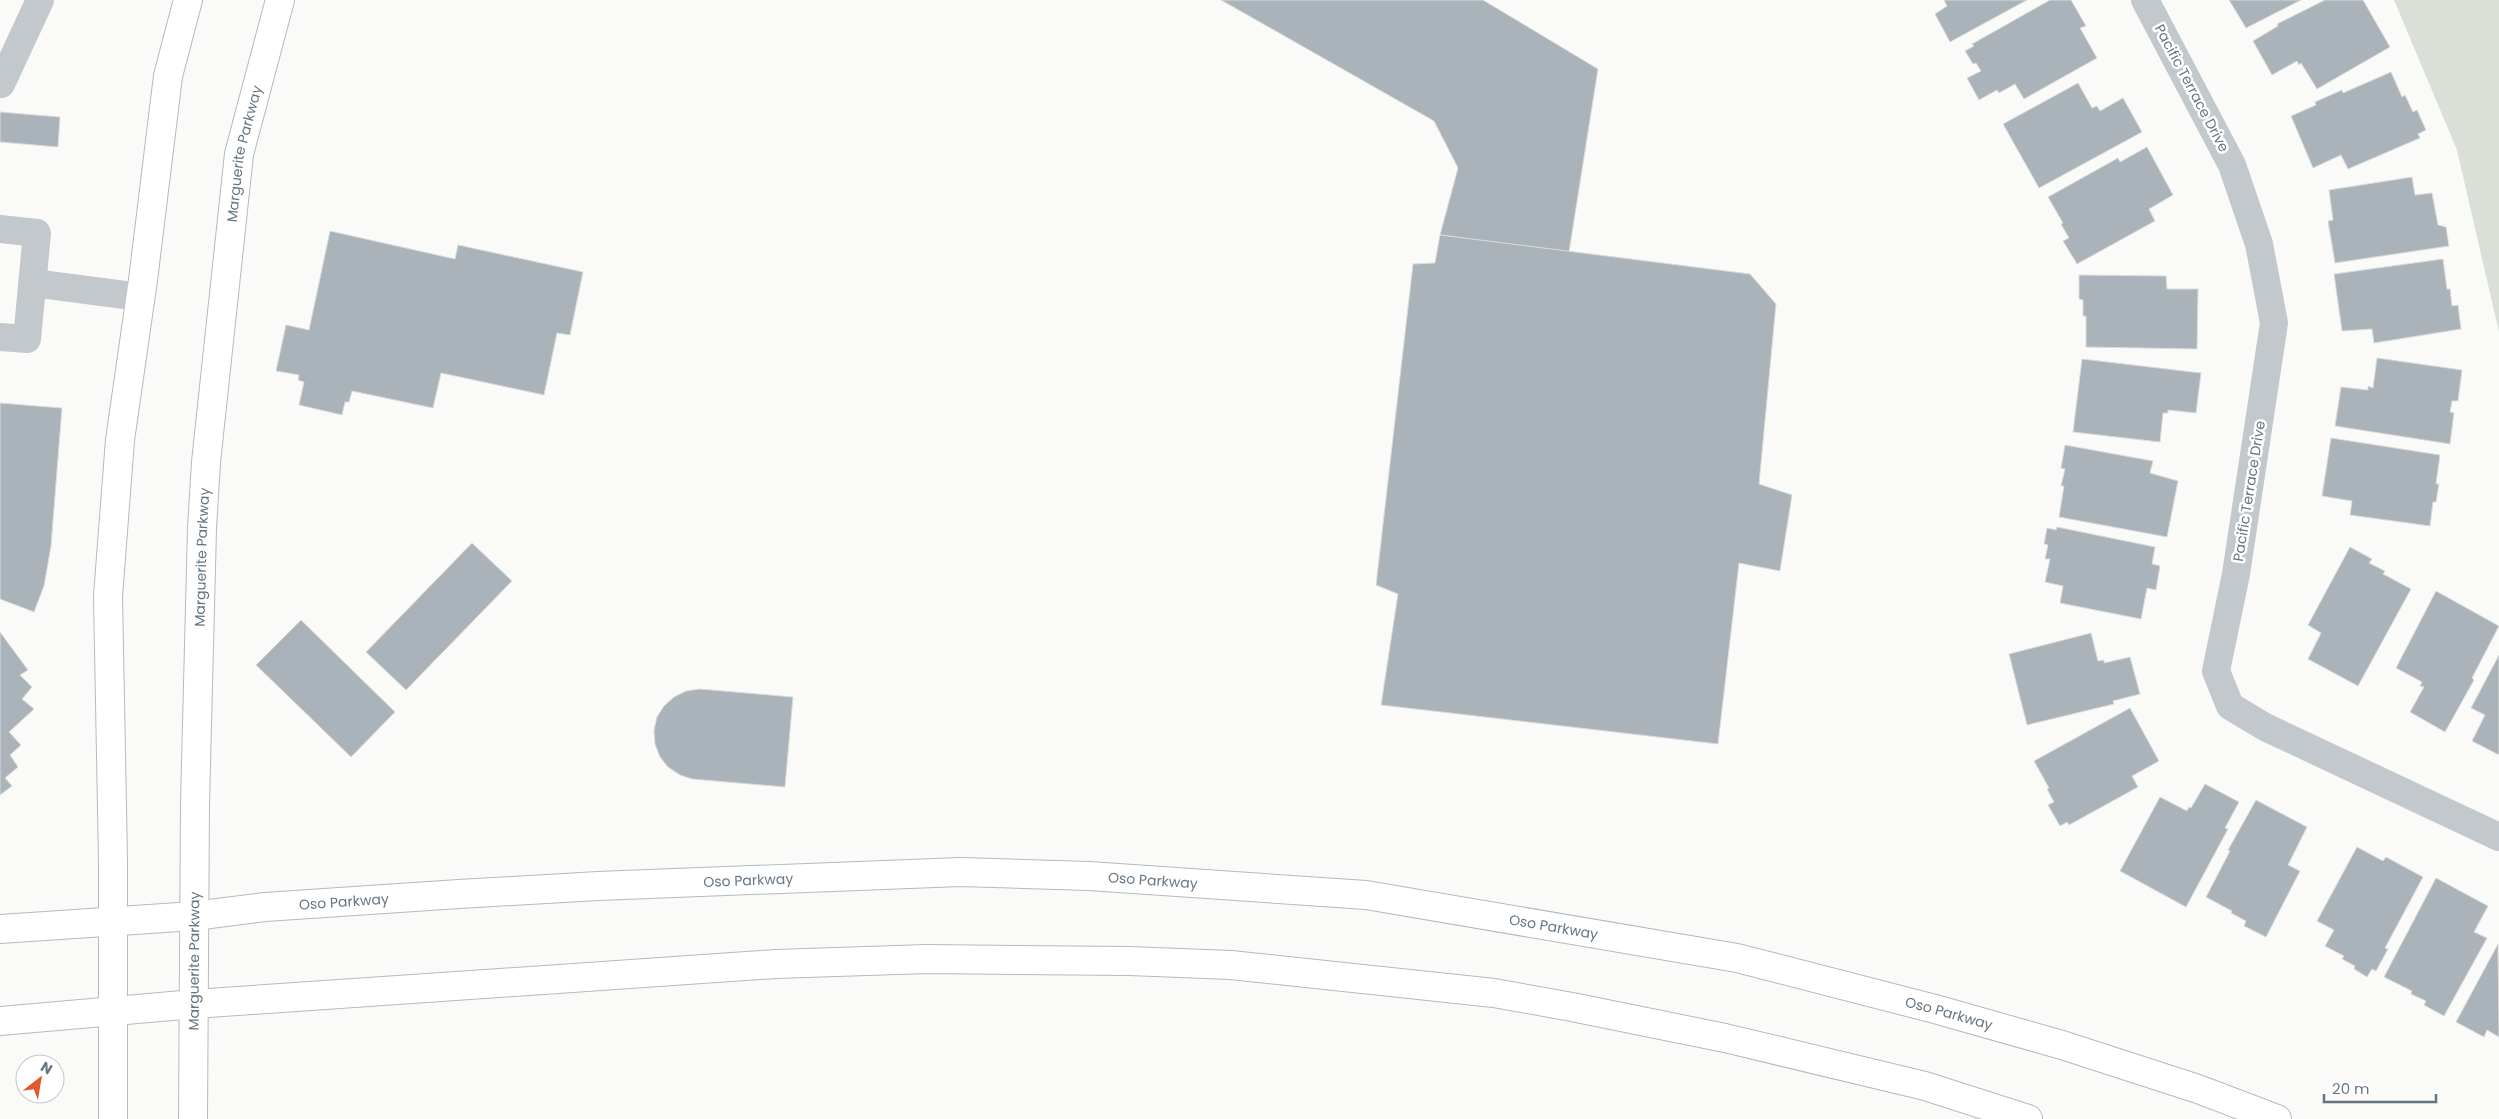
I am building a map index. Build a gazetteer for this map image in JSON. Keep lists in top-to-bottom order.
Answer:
{
  "streets": {
    "main road": ["Marguerite Parkway", "Oso Parkway"],
    "street": ["Pacific Terrace Drive"]
  },
  "crossings": [
    ["Marguerite Parkway", "Oso Parkway"]
  ],
  "scale_bar": "20 m",
  "north": "top right"
}
